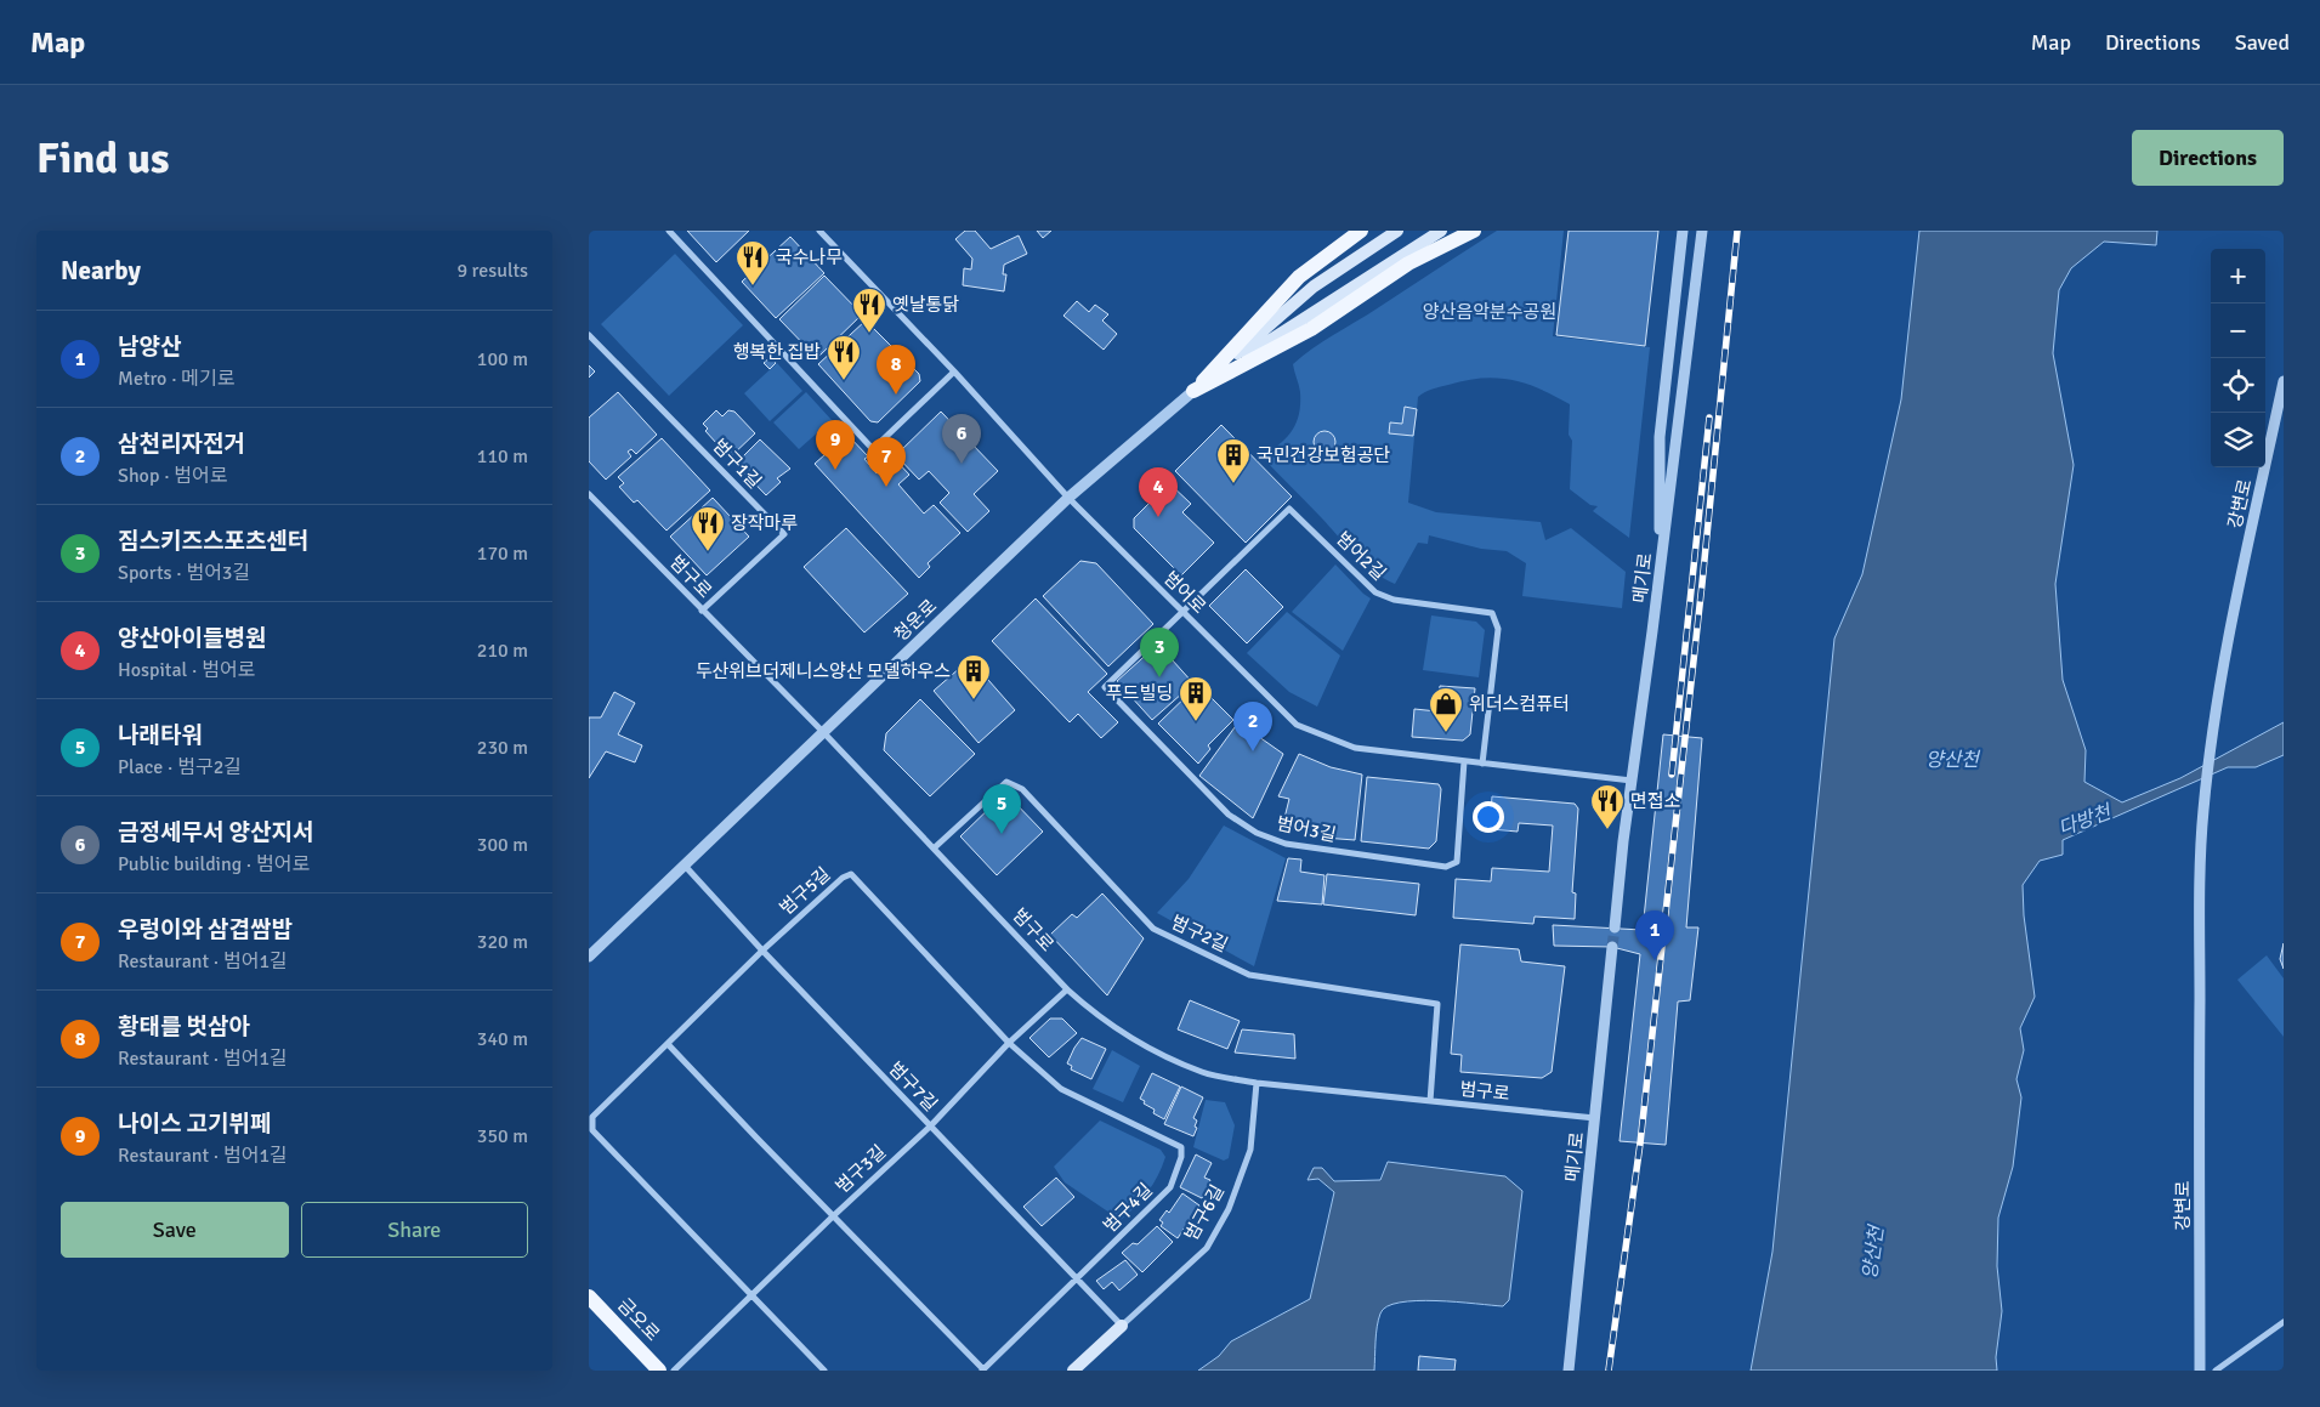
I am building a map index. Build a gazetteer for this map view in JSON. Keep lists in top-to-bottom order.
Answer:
{
  "streets": {
    "main road": ["금오로"],
    "street": [
      "범구1길",
      "강변로",
      "범어2길",
      "범구로",
      "메기로",
      "범어로",
      "청운로",
      "범어3길",
      "범구5길",
      "범구2길",
      "범구7길",
      "범구3길",
      "범구4길",
      "범구6길"
    ]
  },
  "crossings": [
    ["범구1길", "범구로"],
    ["범어2길", "범어로"],
    ["범어2길", "범어3길"],
    ["범구로", "메기로"],
    ["범구로", "청운로"],
    ["범구로", "범구2길"],
    ["범구로", "범구3길"],
    ["범구로", "범구6길"],
    ["메기로", "범어로"],
    ["범어로", "청운로"],
    ["범어로", "범어3길"],
    ["청운로", "범구7길"],
    ["범구5길", "범구7길"],
    ["범구5길", "범구3길"],
    ["범구5길", "범구4길"],
    ["범구7길", "범구3길"],
    ["범구7길", "범구4길"],
    ["범구7길", "범구6길"],
    ["범구3길", "범구4길"]
  ],
  "water": ["양산천", "다방천"],
  "parks": ["양산음악분수공원"],
  "places": {
    "restaurant": [
      "국수나무",
      "옛날통닭",
      "행복한 집밥",
      "장작마루",
      "면접소"
    ],
    "building": ["국민건강보험공단", "두산위브더제니스양산 모델하우스", "푸드빌딩"],
    "shop": ["위더스컴퓨터"]
  },
  "page": {
    "header": "Map",
    "nav": ["Map", "Directions", "Saved"],
    "buttons": [
      "Directions",
      ["Save", "Share"]
    ],
    "title": "Find us",
    "heading": ["Nearby", "9 results"],
    "map_buttons": ["+", "−"],
    "list": [
      {
        "mark": "1",
        "name": "남양산",
        "note": "Metro · 메기로",
        "value": "100 m"
      },
      {
        "mark": "2",
        "name": "삼천리자전거",
        "note": "Shop · 범어로",
        "value": "110 m"
      },
      {
        "mark": "3",
        "name": "짐스키즈스포츠센터",
        "note": "Sports · 범어3길",
        "value": "170 m"
      },
      {
        "mark": "4",
        "name": "양산아이들병원",
        "note": "Hospital · 범어로",
        "value": "210 m"
      },
      {
        "mark": "5",
        "name": "나래타워",
        "note": "Place · 범구2길",
        "value": "230 m"
      },
      {
        "mark": "6",
        "name": "금정세무서 양산지서",
        "note": "Public building · 범어로",
        "value": "300 m"
      },
      {
        "mark": "7",
        "name": "우렁이와 삼겹쌈밥",
        "note": "Restaurant · 범어1길",
        "value": "320 m"
      },
      {
        "mark": "8",
        "name": "황태를 벗삼아",
        "note": "Restaurant · 범어1길",
        "value": "340 m"
      },
      {
        "mark": "9",
        "name": "나이스 고기뷔페",
        "note": "Restaurant · 범어1길",
        "value": "350 m"
      }
    ],
    "pins": [
      "8",
      "6",
      "9",
      "7",
      "4",
      "3",
      "2",
      "5",
      "1"
    ]
  }
}
